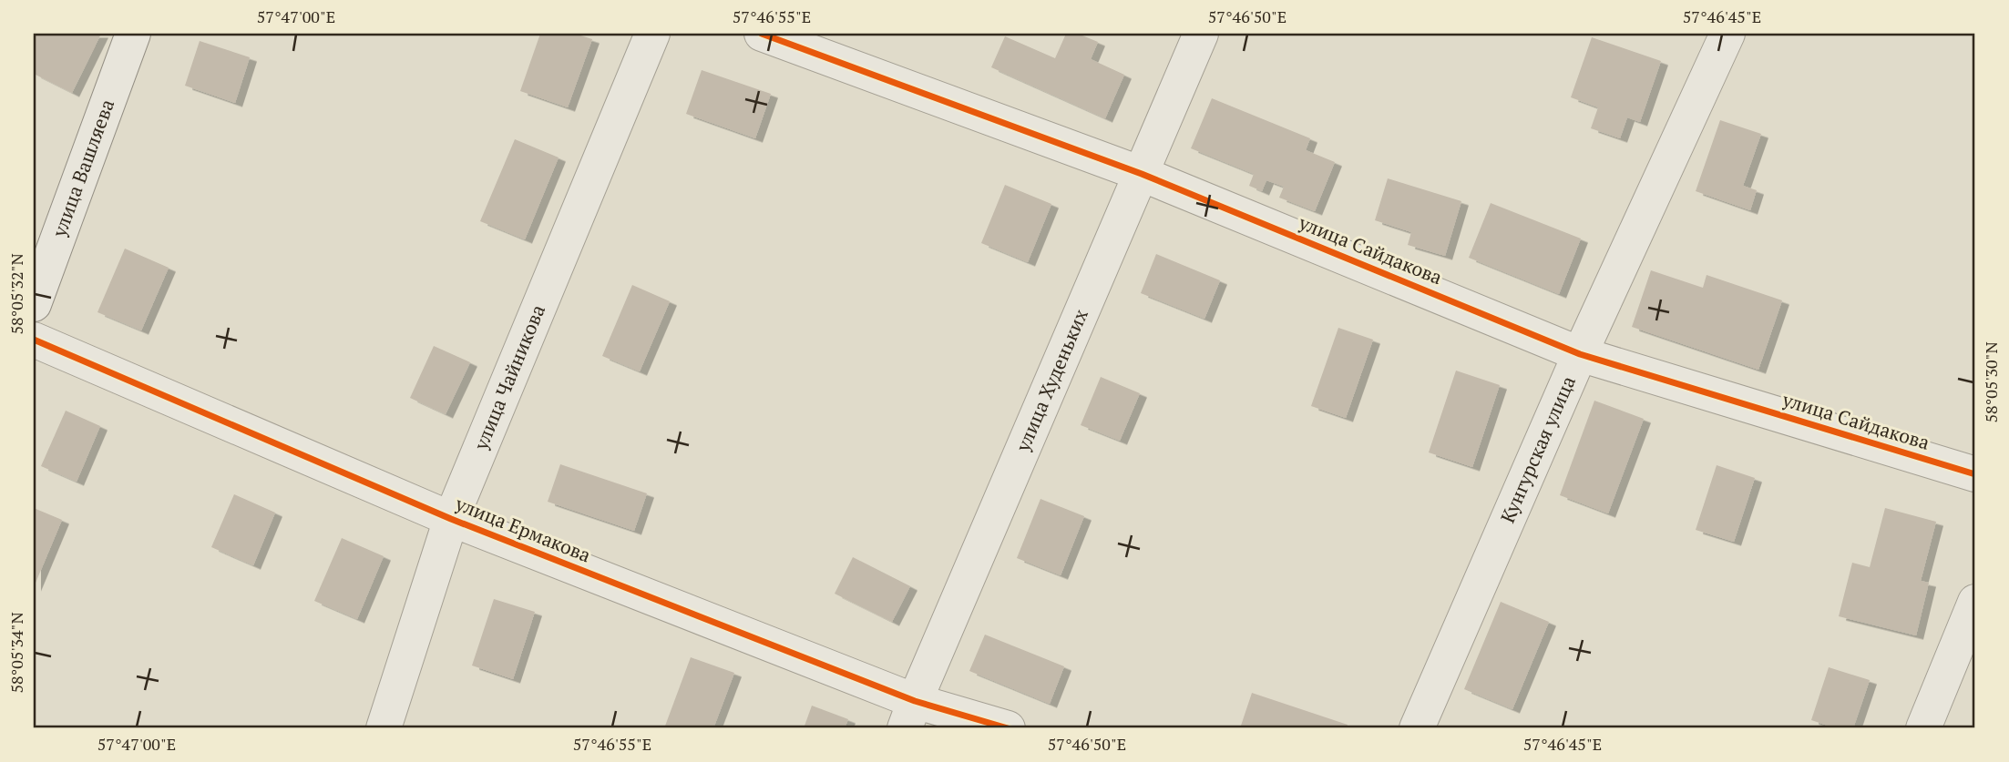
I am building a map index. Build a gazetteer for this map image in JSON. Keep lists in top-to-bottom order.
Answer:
{
  "streets": {
    "street": [
      "улица Вашляева",
      "улица Сайдакова",
      "улица Чайникова",
      "улица Худеньких",
      "Кунгурская улица",
      "улица Ермакова"
    ]
  },
  "crossings": [
    ["улица Сайдакова", "улица Худеньких"],
    ["улица Сайдакова", "Кунгурская улица"],
    ["улица Чайникова", "улица Ермакова"],
    ["улица Худеньких", "улица Ермакова"]
  ],
  "coordinates": [
    "57°47'00\"E",
    "57°46'55\"E",
    "57°46'50\"E",
    "57°46'45\"E",
    "58°05'32\"N",
    "58°05'30\"N",
    "58°05'34\"N"
  ]
}
